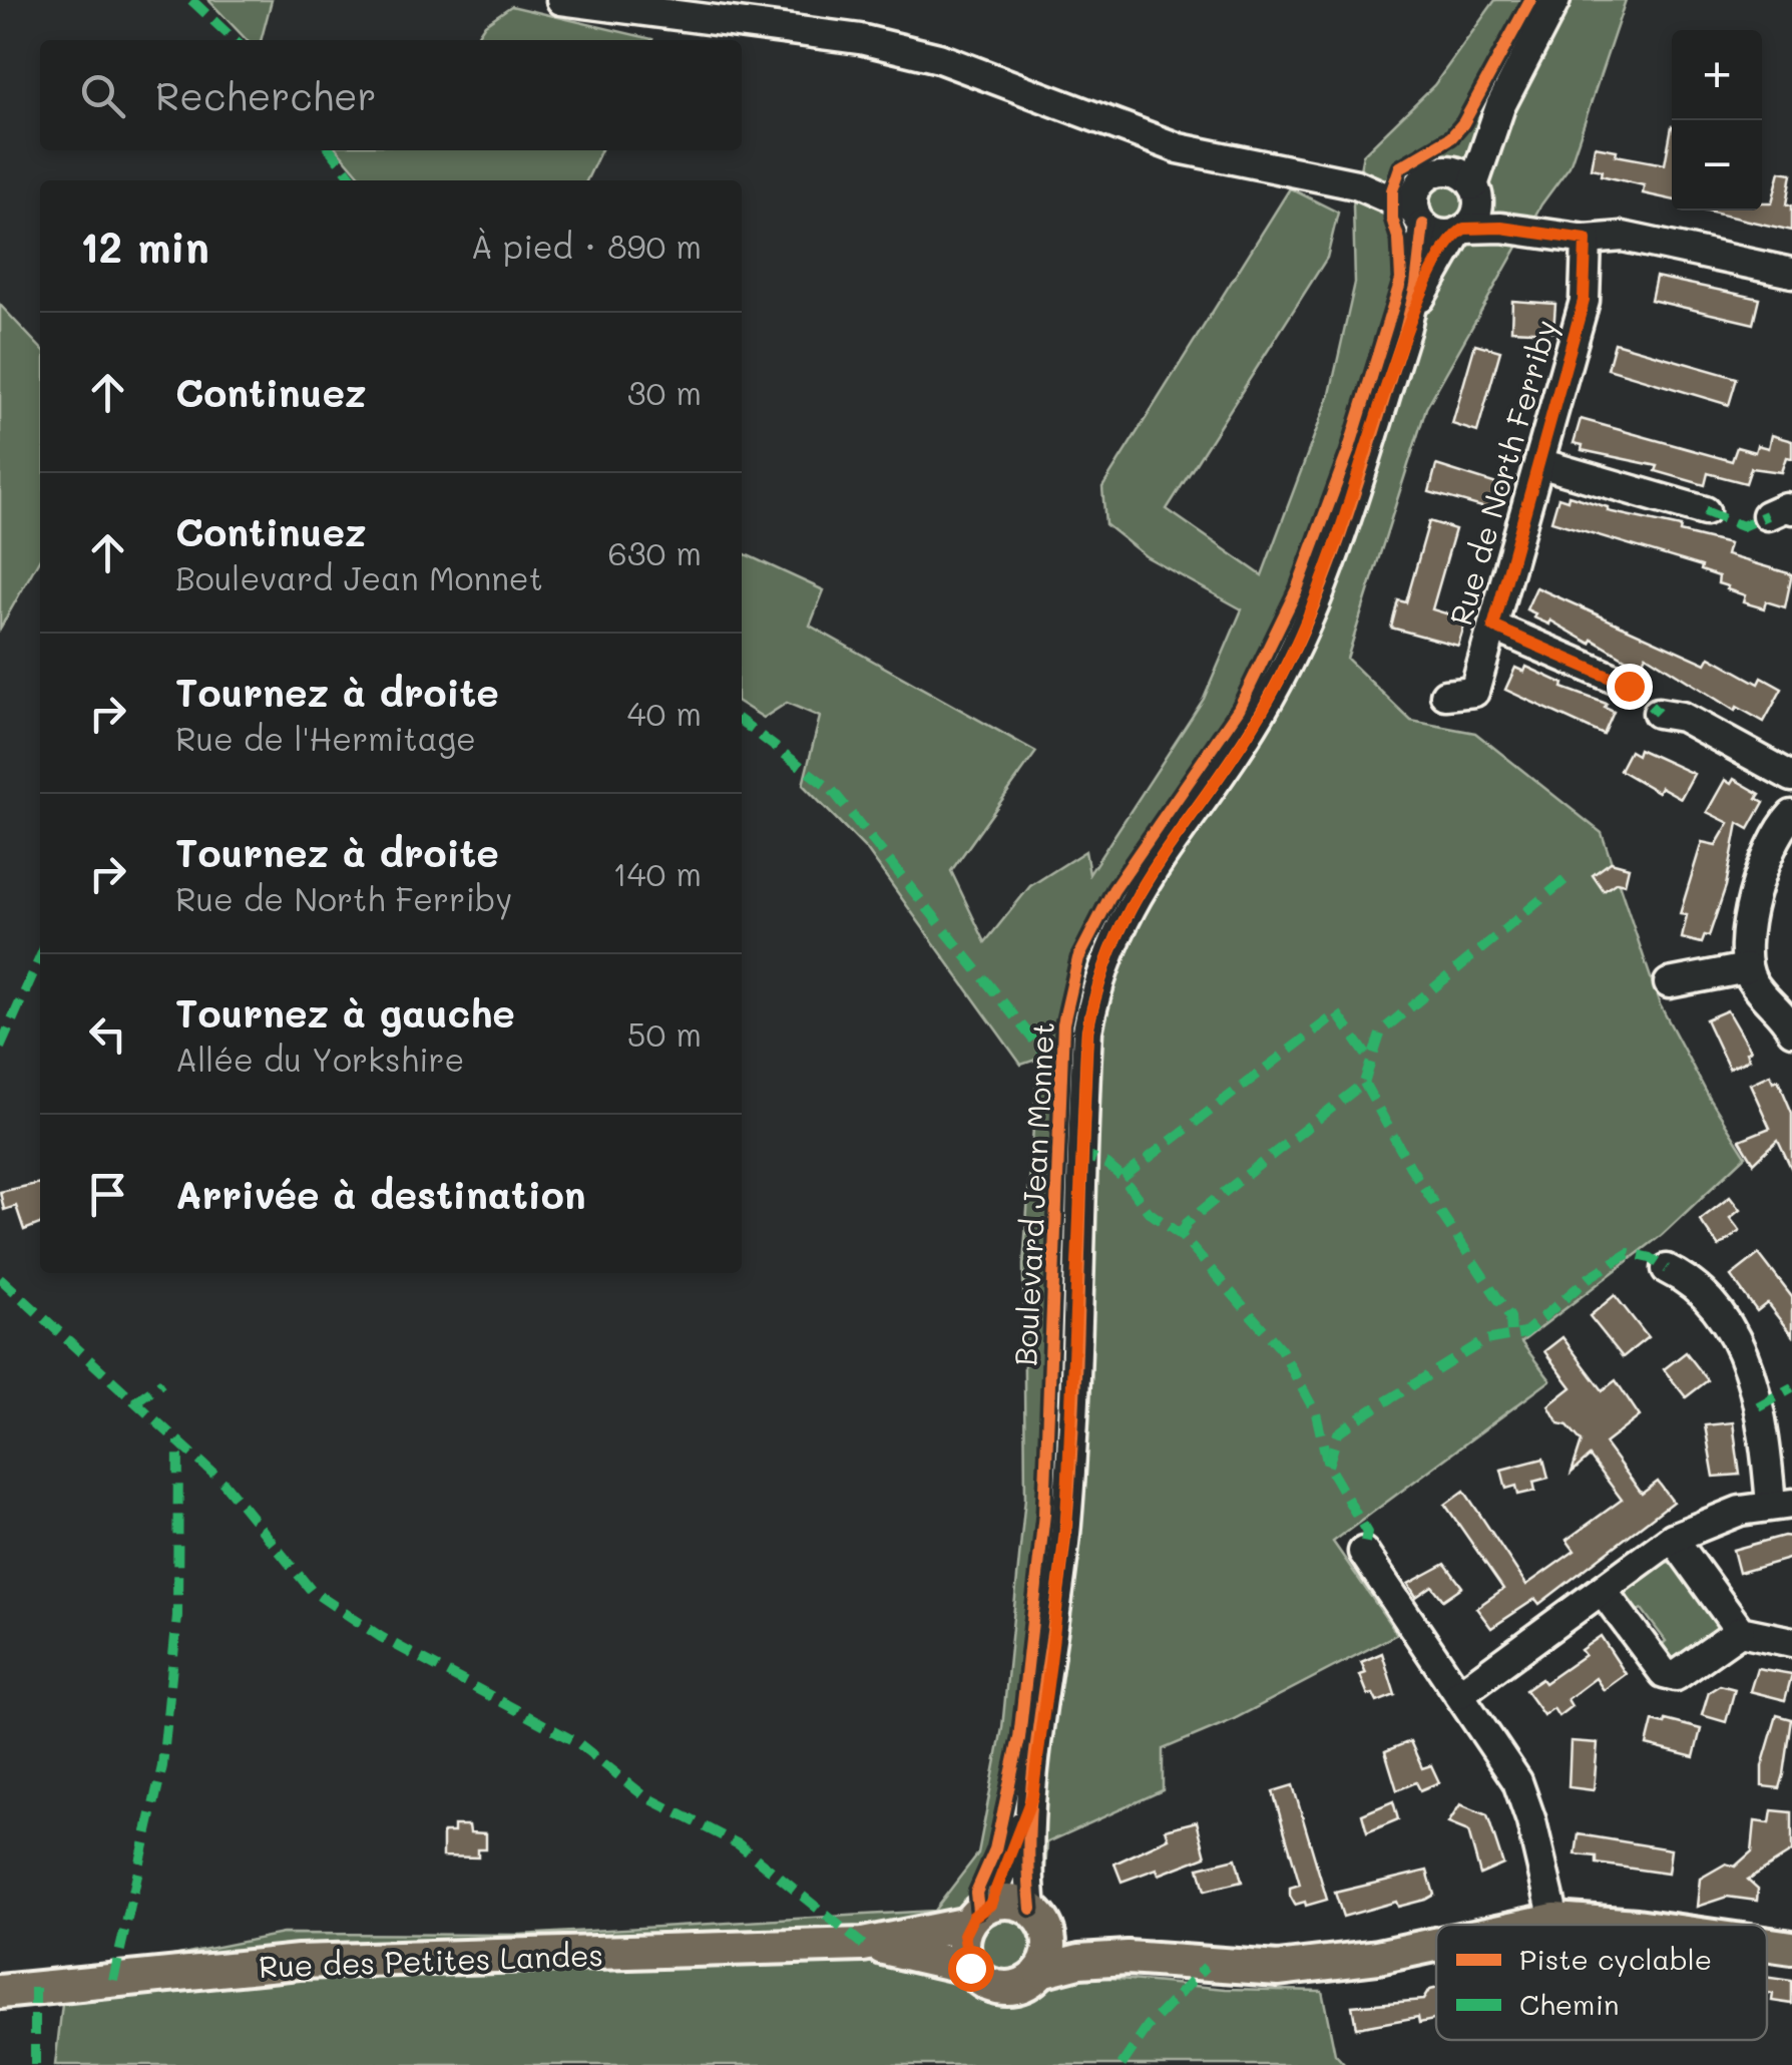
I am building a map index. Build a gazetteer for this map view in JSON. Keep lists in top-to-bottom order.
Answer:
{
  "streets": {
    "main road": ["Rue des Petites Landes"],
    "street": ["Rue de North Ferriby", "Boulevard Jean Monnet"]
  },
  "crossings": [
    ["Boulevard Jean Monnet", "Rue des Petites Landes"]
  ],
  "legend": ["Piste cyclable", "Chemin"],
  "page": {
    "map_buttons": ["+", "−"],
    "search": "Rechercher",
    "heading": ["12 min", "À pied · 890 m"],
    "list": [
      ["Continuez", "30 m"],
      ["Continuez", "Boulevard Jean Monnet", "630 m"],
      ["Tournez à droite", "Rue de l'Hermitage", "40 m"],
      ["Tournez à droite", "Rue de North Ferriby", "140 m"],
      ["Tournez à gauche", "Allée du Yorkshire", "50 m"],
      "Arrivée à destination"
    ]
  }
}
